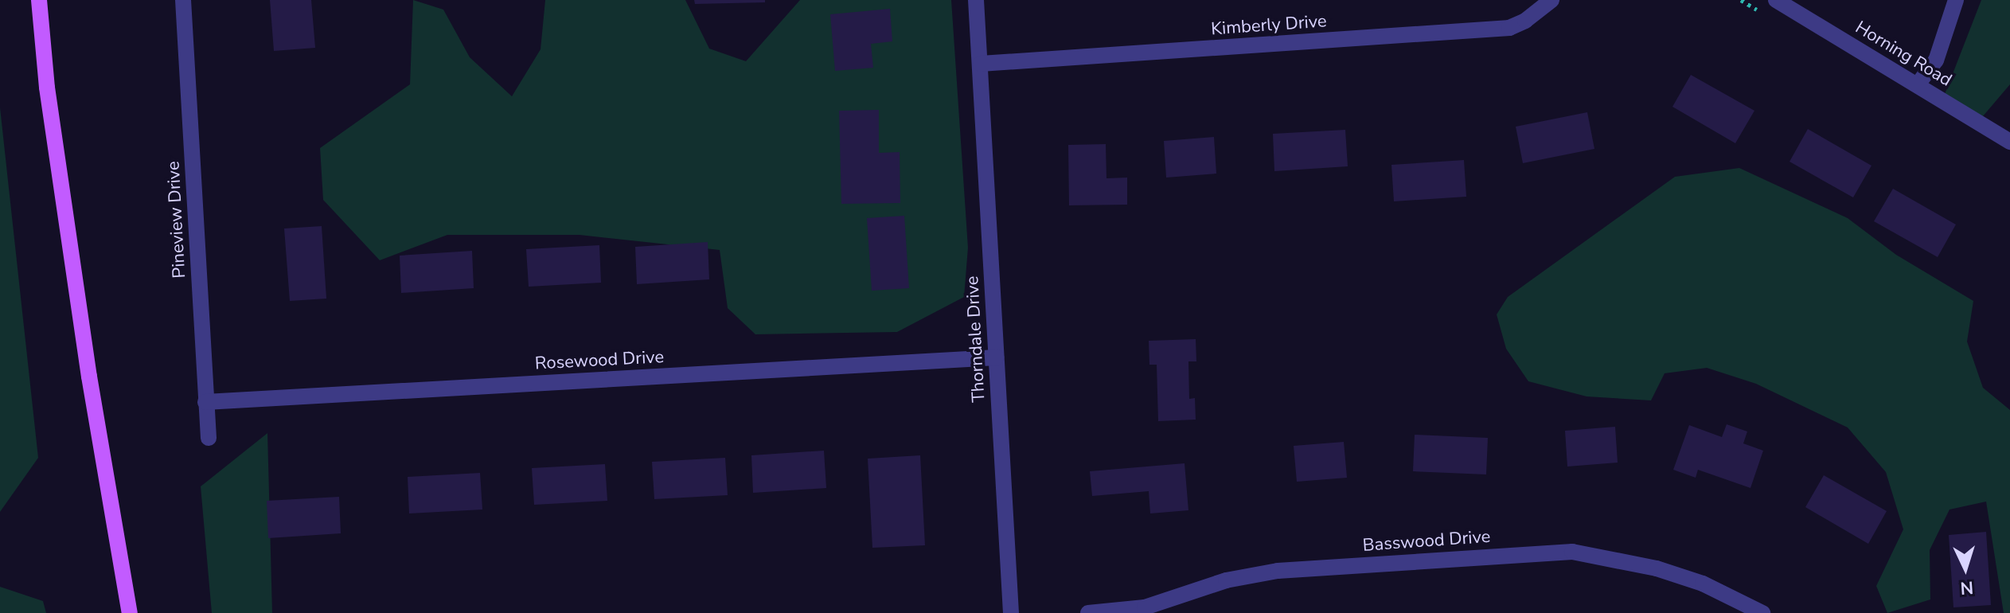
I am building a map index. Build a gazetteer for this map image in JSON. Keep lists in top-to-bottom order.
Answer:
{
  "streets": {
    "street": [
      "Kimberly Drive",
      "Horning Road",
      "Pineview Drive",
      "Thorndale Drive",
      "Rosewood Drive",
      "Basswood Drive"
    ]
  },
  "crossings": [
    ["Kimberly Drive", "Thorndale Drive"],
    ["Pineview Drive", "Rosewood Drive"],
    ["Thorndale Drive", "Rosewood Drive"]
  ],
  "north": "bottom"
}
